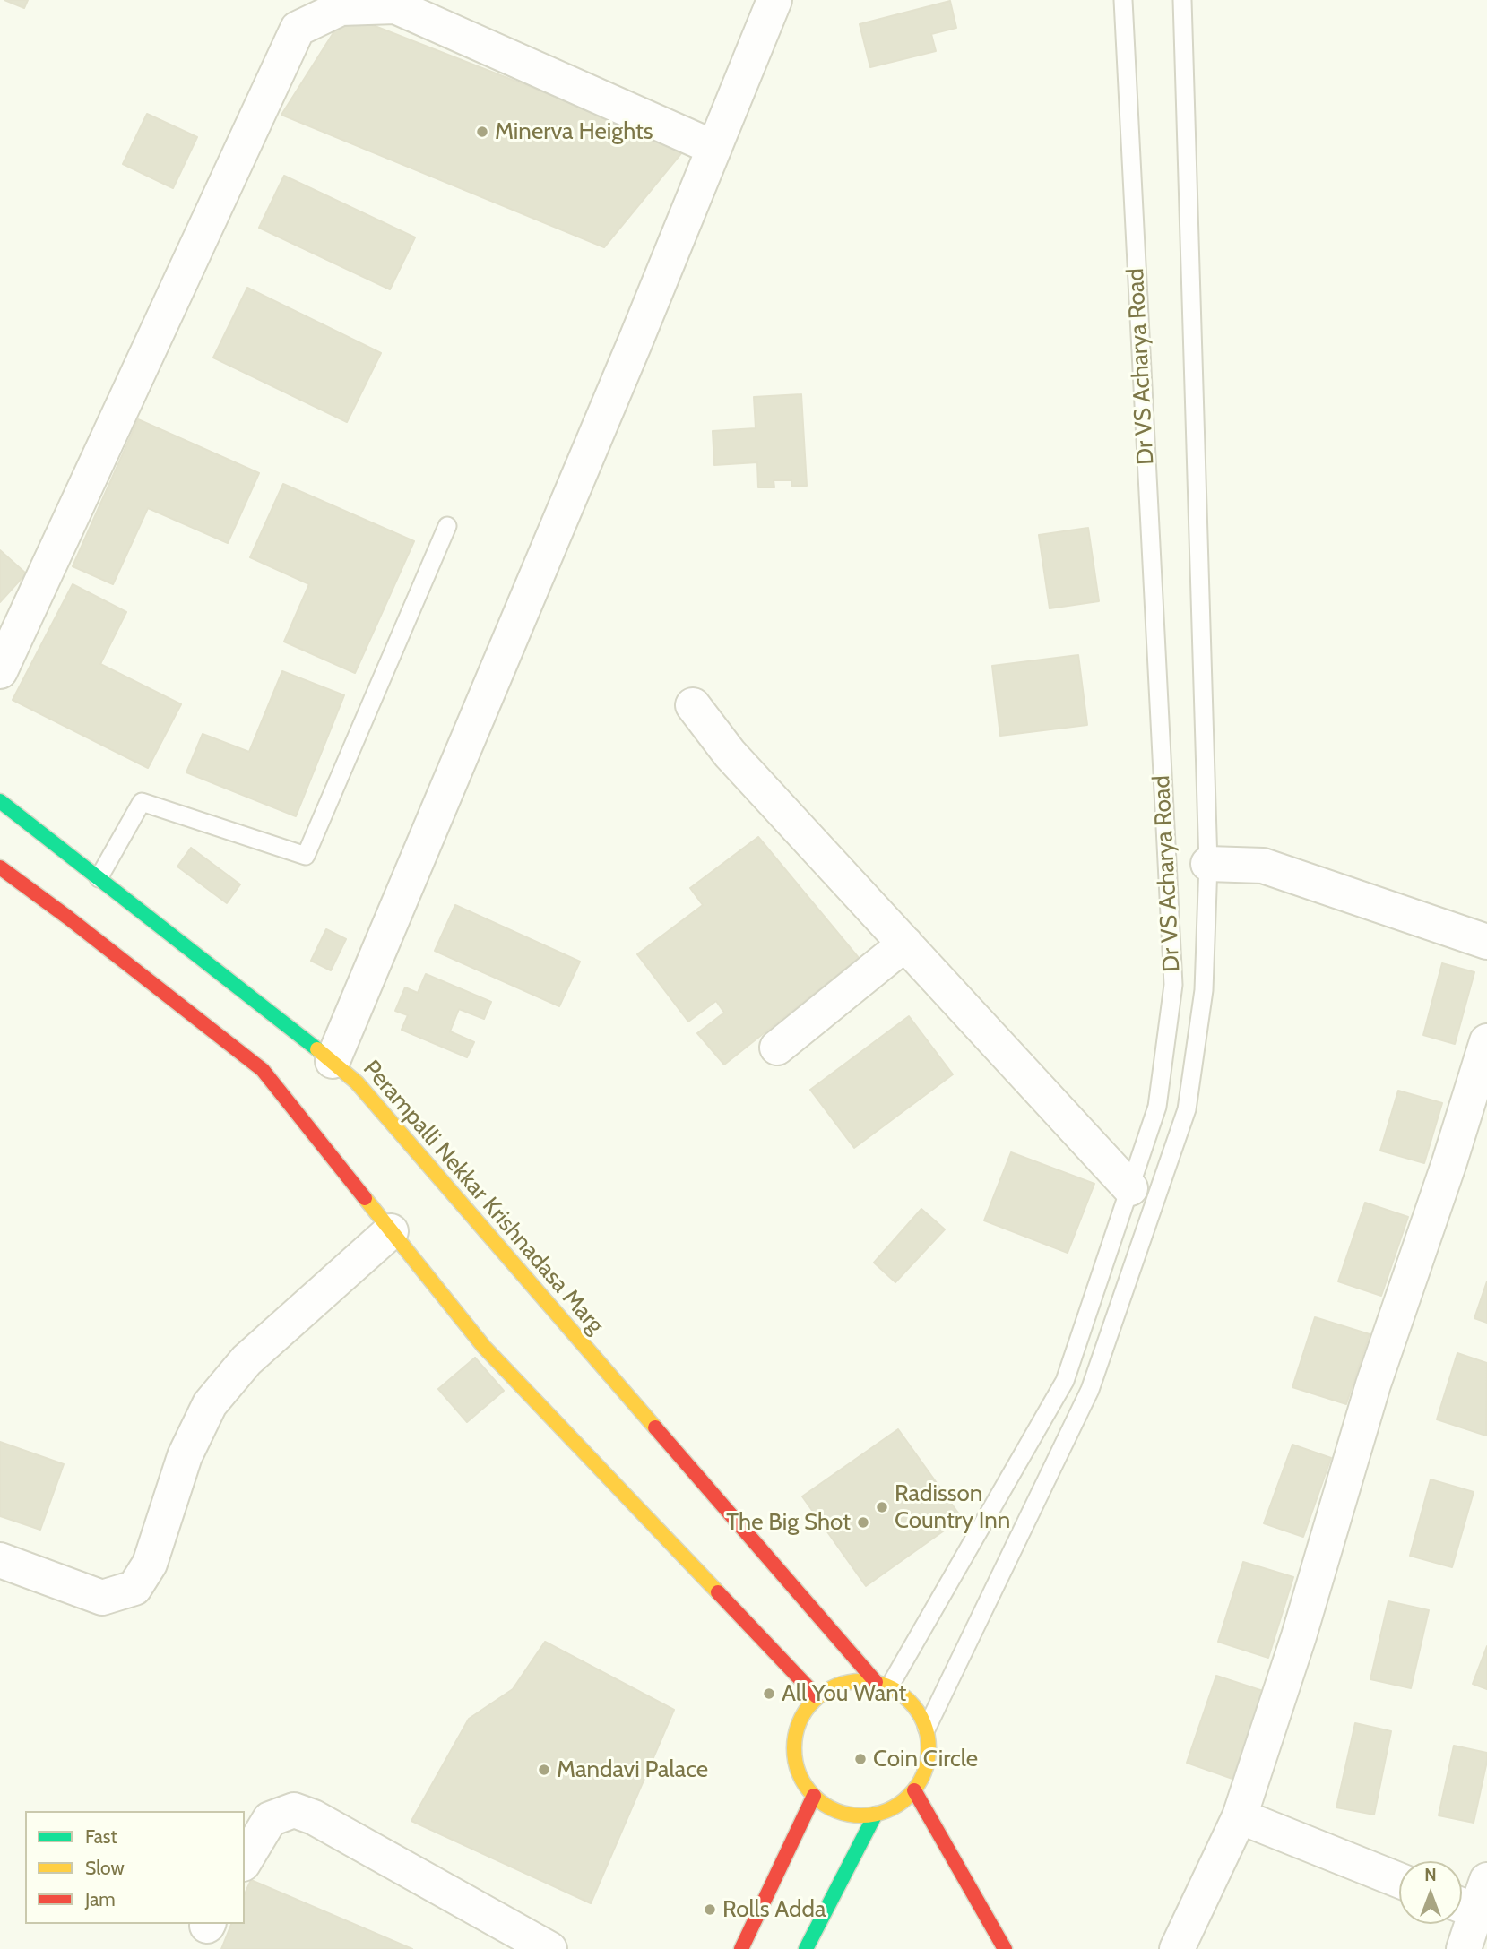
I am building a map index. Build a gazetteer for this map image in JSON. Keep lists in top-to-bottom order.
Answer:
{
  "streets": {
    "main road": ["Perampalli Nekkar Krishnadasa Marg"],
    "lane": ["Dr VS Acharya Road"]
  },
  "crossings": [
    ["Dr VS Acharya Road", "Perampalli Nekkar Krishnadasa Marg"]
  ],
  "places": [
    "Minerva Heights",
    "Radisson Country Inn",
    "The Big Shot",
    "All You Want",
    "Coin Circle",
    "Mandavi Palace",
    "Rolls Adda"
  ],
  "legend": ["Fast", "Slow", "Jam"],
  "north": "top"
}
